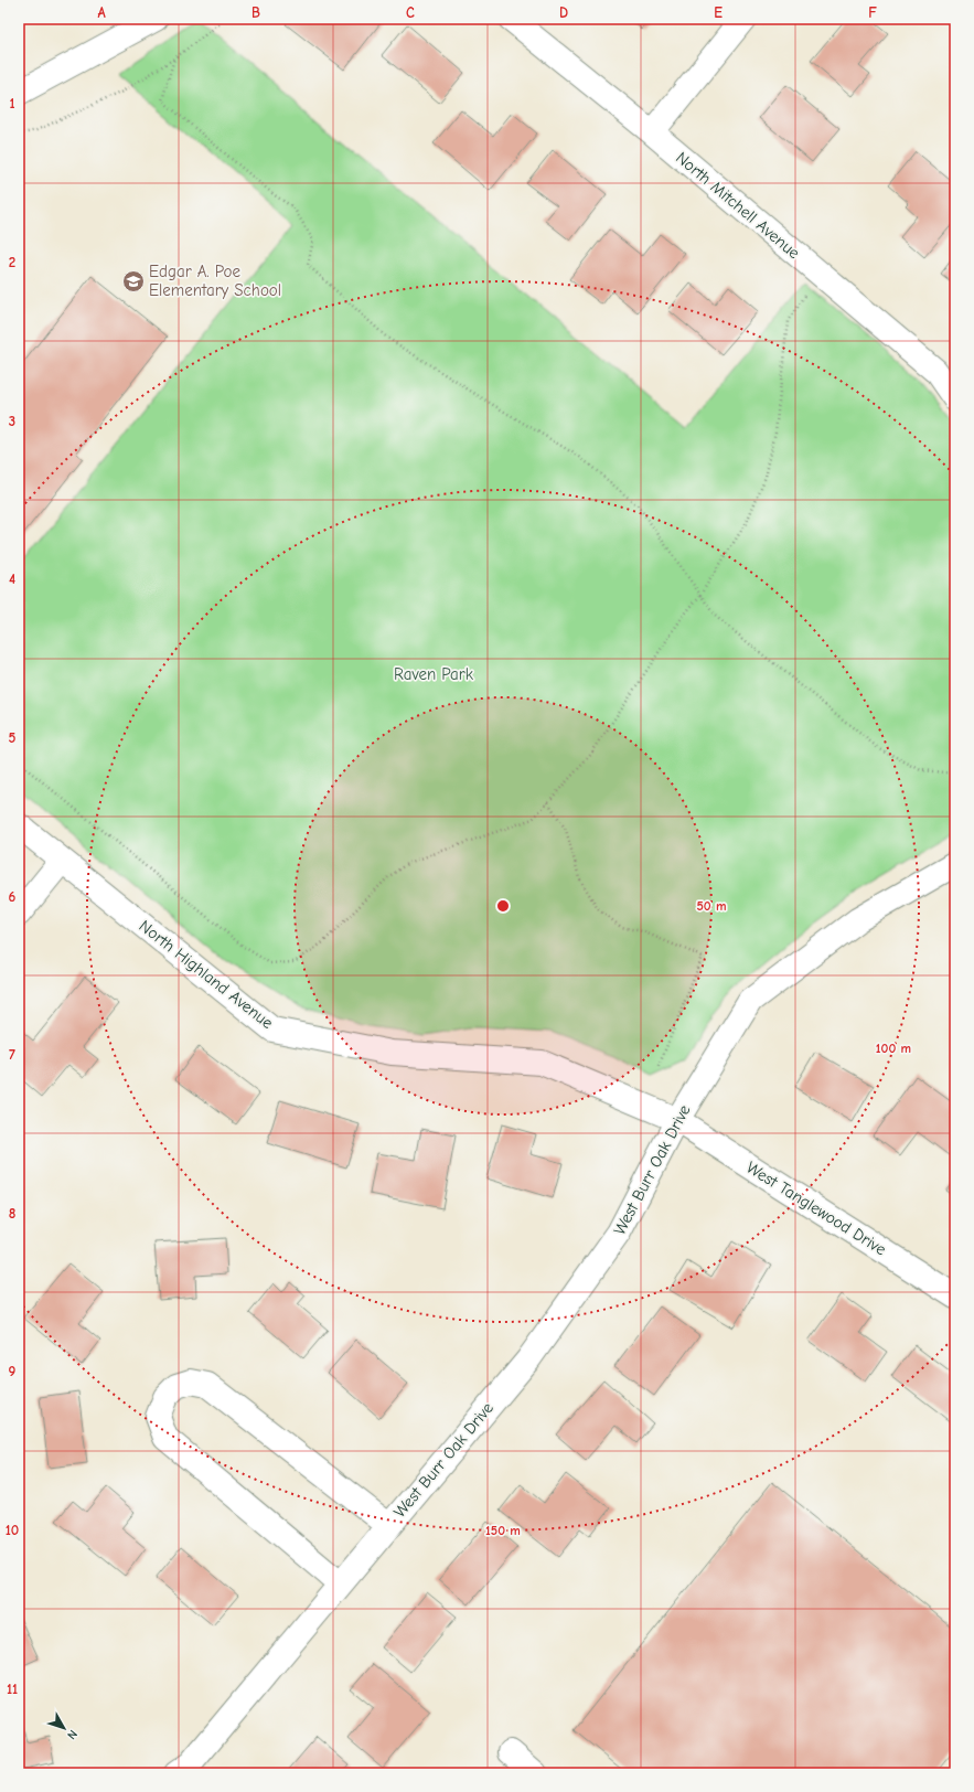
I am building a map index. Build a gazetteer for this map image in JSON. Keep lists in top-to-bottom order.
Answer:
{
  "streets": {
    "street": [
      "North Mitchell Avenue",
      "North Highland Avenue",
      "West Burr Oak Drive",
      "West Tanglewood Drive"
    ]
  },
  "crossings": [
    ["North Highland Avenue", "West Burr Oak Drive"],
    ["North Highland Avenue", "West Tanglewood Drive"],
    ["West Burr Oak Drive", "West Tanglewood Drive"]
  ],
  "parks": ["Raven Park"],
  "places": {
    "school or university": ["Edgar A. Poe Elementary School"]
  },
  "north": "bottom right",
  "grid": {
    "columns": [
      "A",
      "B",
      "C",
      "D",
      "E",
      "F"
    ],
    "rows": [
      "1",
      "2",
      "3",
      "4",
      "5",
      "6",
      "7",
      "8",
      "9",
      "10",
      "11"
    ]
  },
  "rings": ["50 m", "100 m", "150 m"]
}
